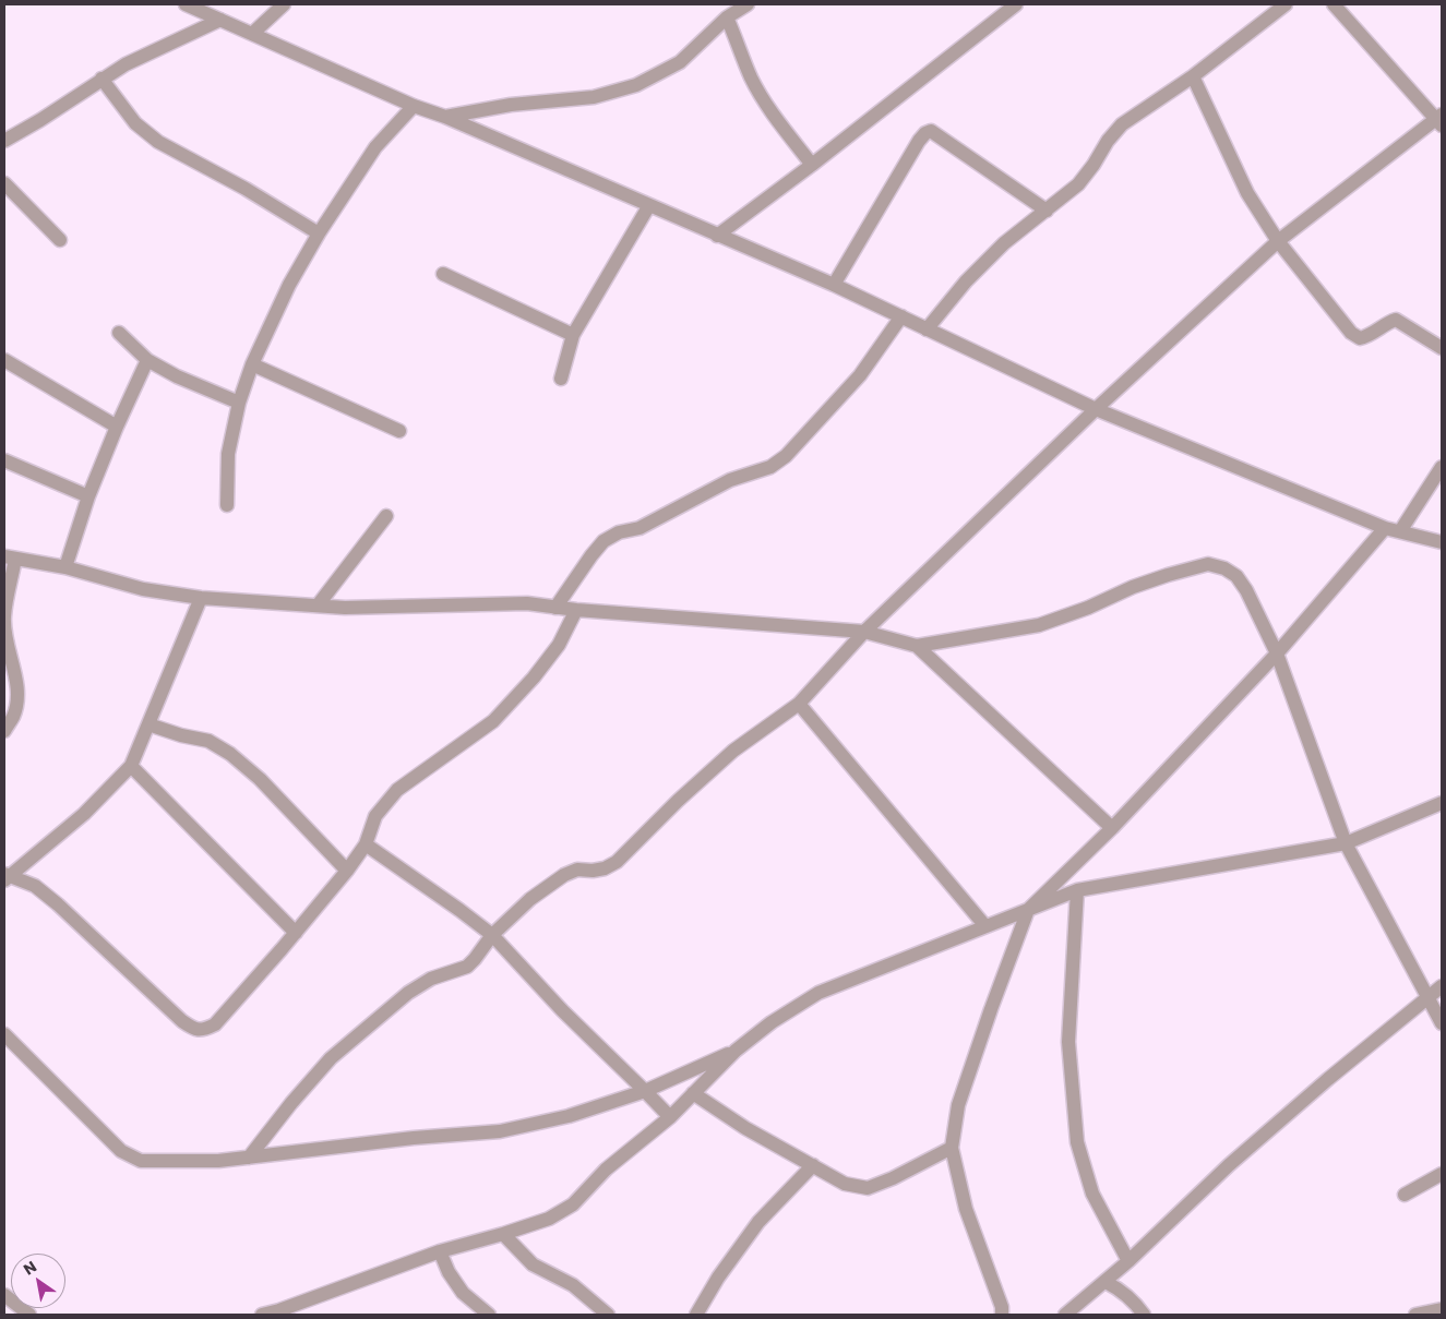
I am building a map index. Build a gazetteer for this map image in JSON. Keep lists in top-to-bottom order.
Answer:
{
  "north": "top left"
}
